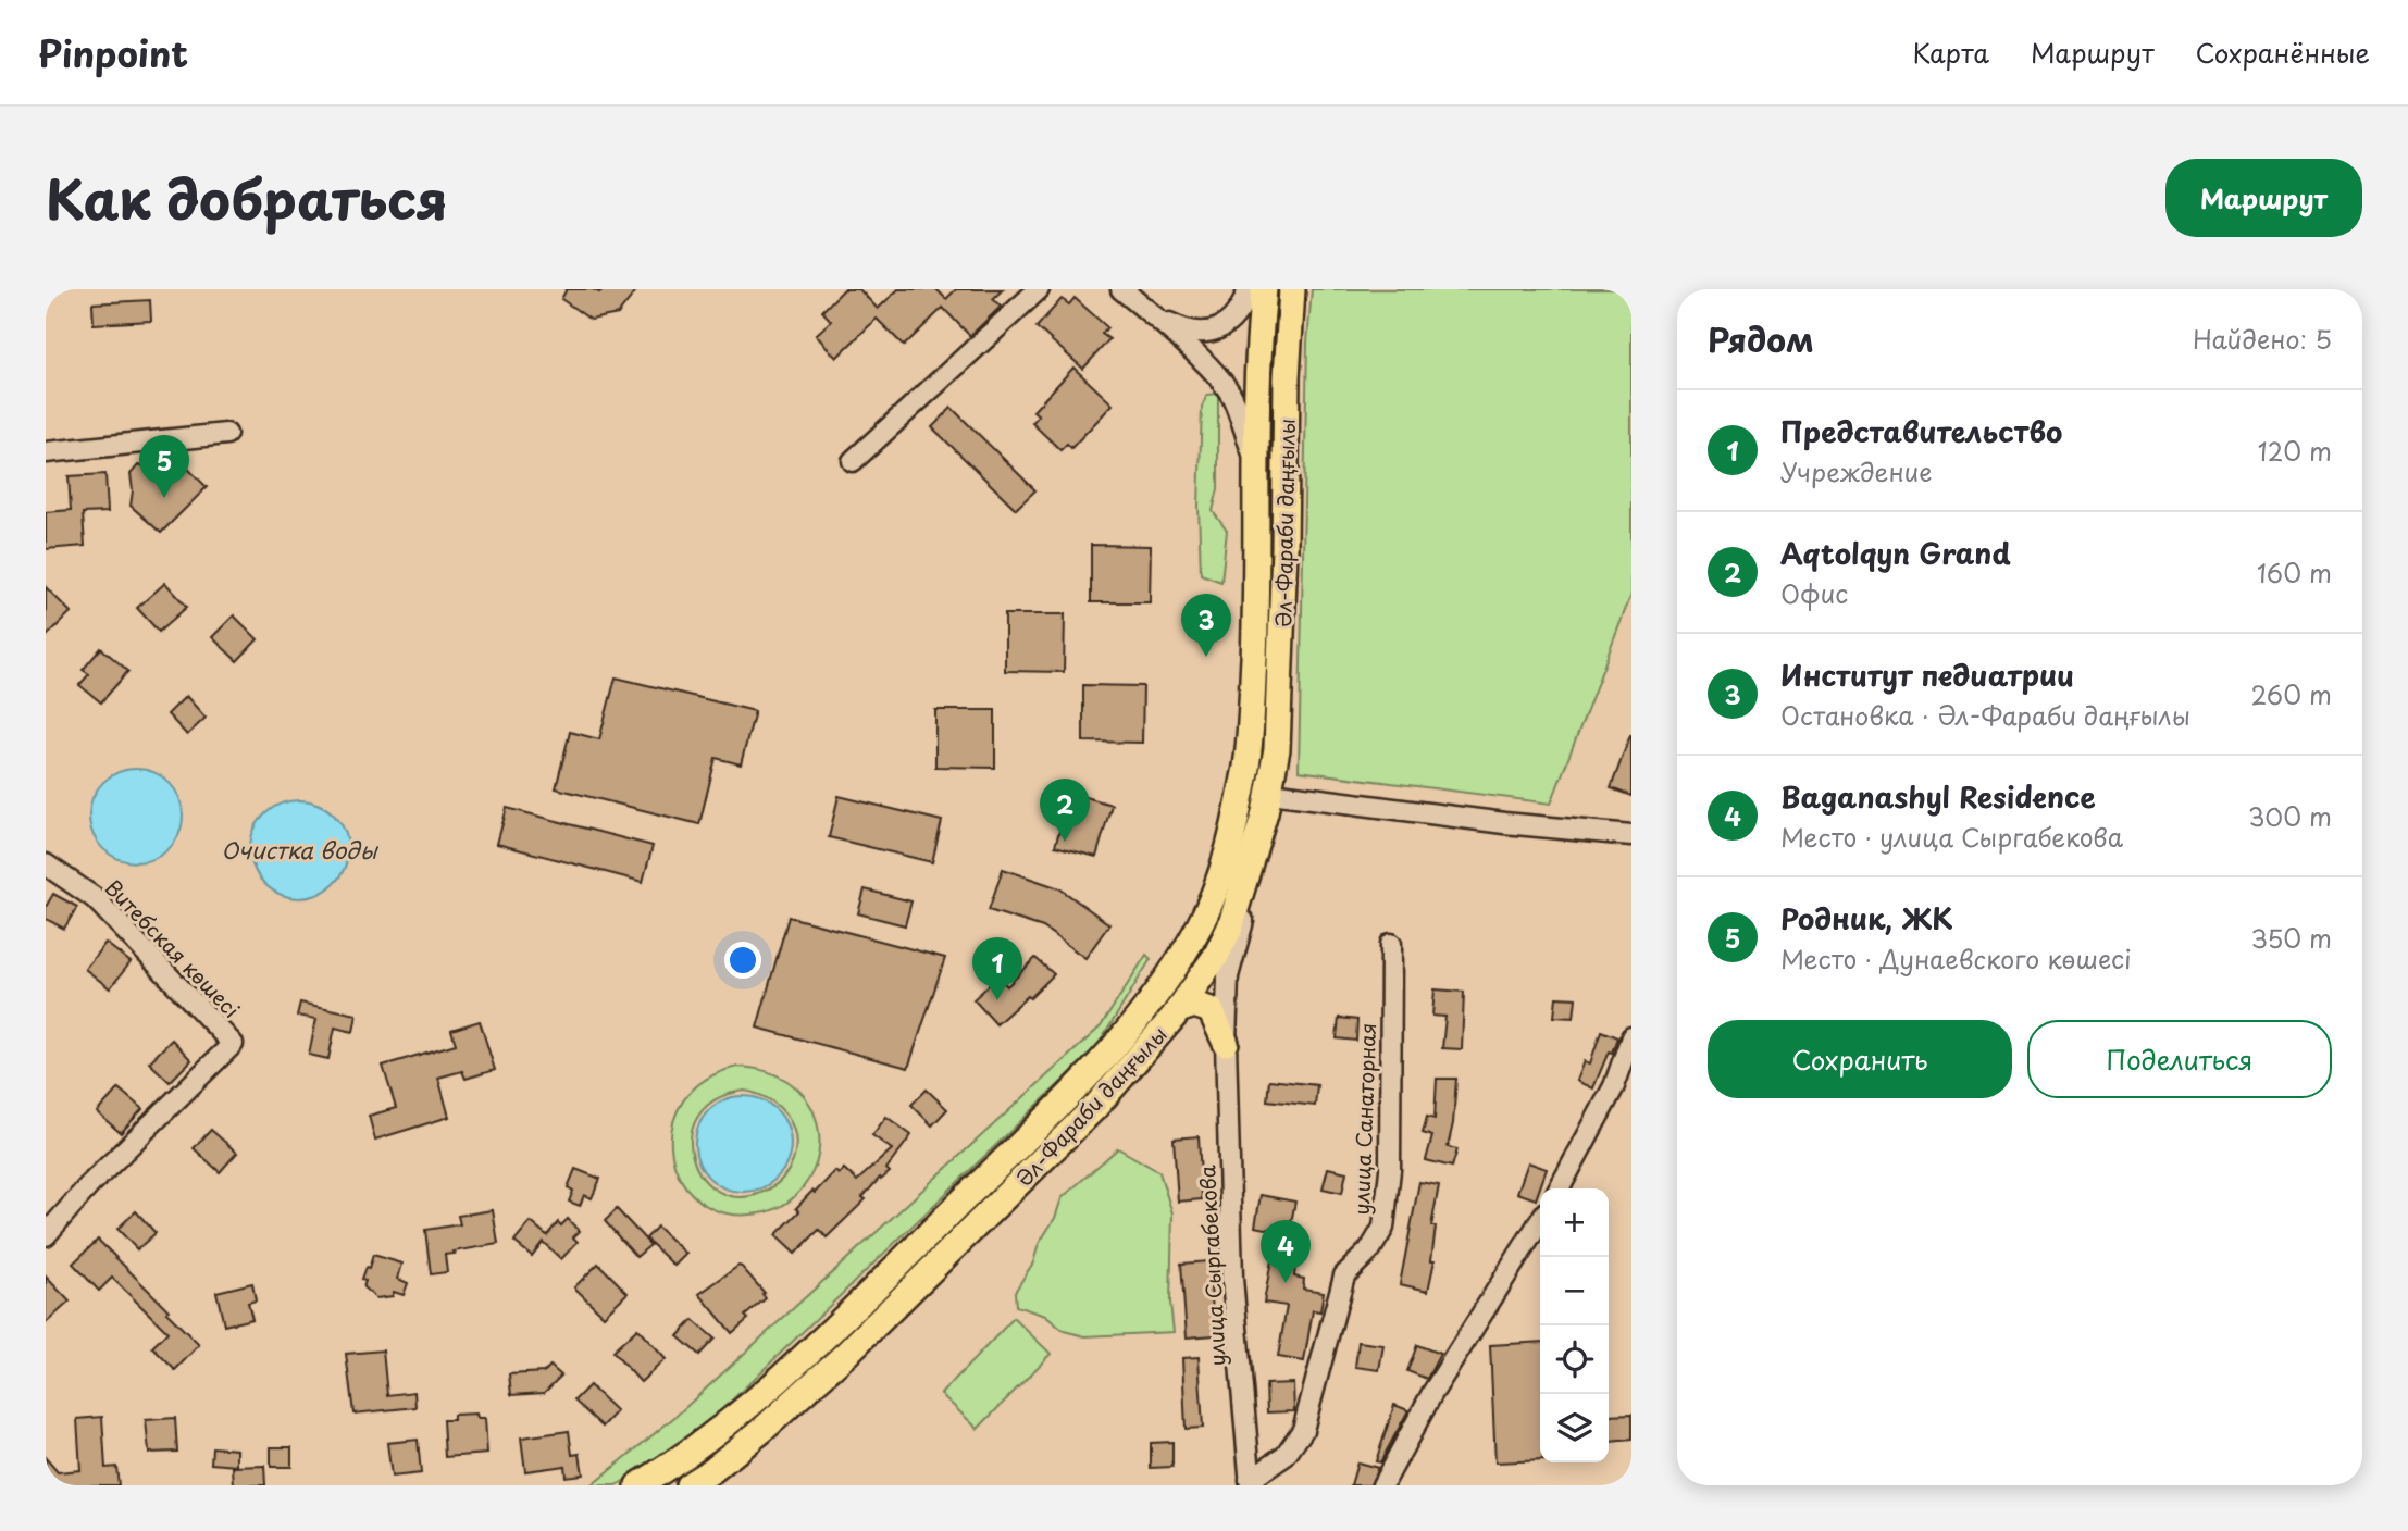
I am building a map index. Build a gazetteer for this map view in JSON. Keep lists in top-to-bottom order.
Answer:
{
  "streets": {
    "main road": ["Әл-Фараби даңғылы"],
    "street": ["Витебская көшесі", "улица Санаторная", "улица Сыргабекова"]
  },
  "crossings": [
    ["Әл-Фараби даңғылы", "улица Сыргабекова"],
    ["улица Санаторная", "улица Сыргабекова"]
  ],
  "water": ["Очистка воды"],
  "page": {
    "header": "Pinpoint",
    "nav": ["Карта", "Маршрут", "Сохранённые"],
    "title": "Как добраться",
    "buttons": [
      "Маршрут",
      ["Сохранить", "Поделиться"]
    ],
    "heading": ["Рядом", "Найдено: 5"],
    "list": [
      {
        "mark": "1",
        "name": "Представительство",
        "note": "Учреждение",
        "value": "120 m"
      },
      {
        "mark": "2",
        "name": "Aqtolqyn Grand",
        "note": "Офис",
        "value": "160 m"
      },
      {
        "mark": "3",
        "name": "Институт педиатрии",
        "note": "Остановка · Әл-Фараби даңғылы",
        "value": "260 m"
      },
      {
        "mark": "4",
        "name": "Baganashyl Residence",
        "note": "Место · улица Сыргабекова",
        "value": "300 m"
      },
      {
        "mark": "5",
        "name": "Родник, ЖК",
        "note": "Место · Дунаевского көшесі",
        "value": "350 m"
      }
    ],
    "pins": [
      "5",
      "3",
      "2",
      "1",
      "4"
    ],
    "map_buttons": ["+", "−"]
  }
}
